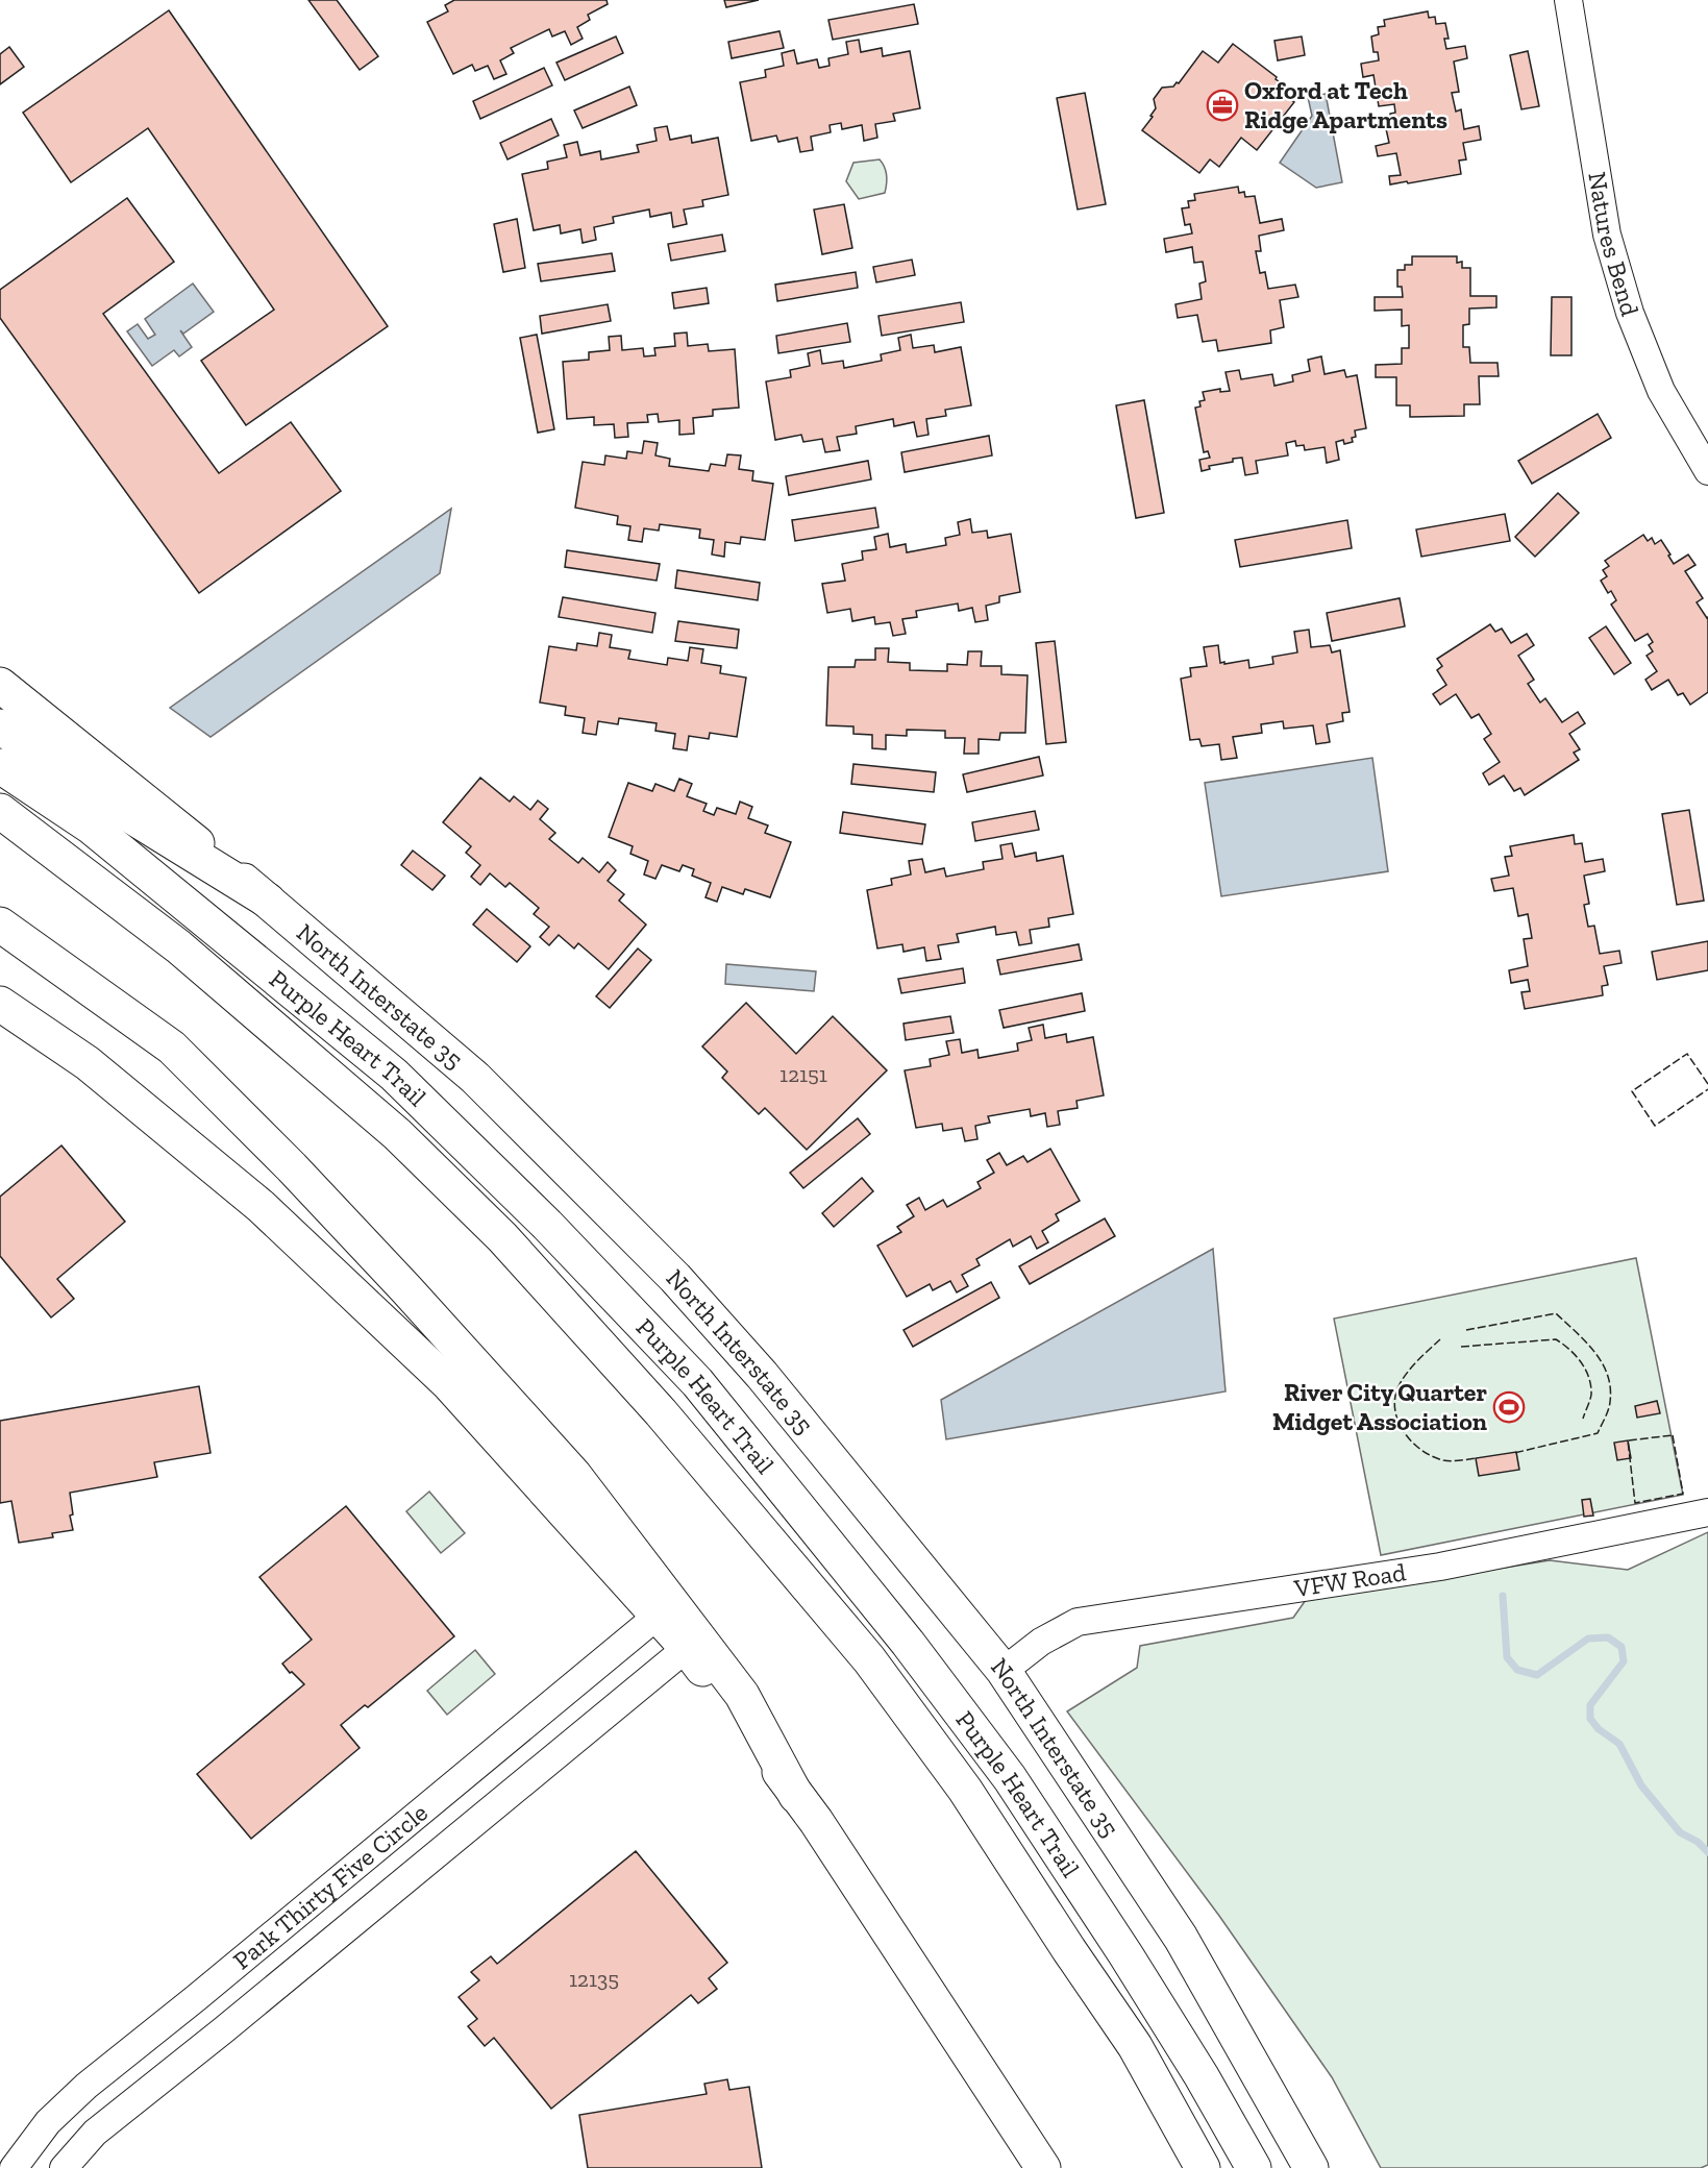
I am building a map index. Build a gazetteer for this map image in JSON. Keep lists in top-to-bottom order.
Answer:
{
  "streets": {
    "main road": ["North Interstate 35", "Purple Heart Trail"],
    "street": ["Natures Bend", "VFW Road", "Park Thirty Five Circle"]
  },
  "crossings": [
    ["North Interstate 35", "VFW Road"]
  ],
  "places": {
    "office": ["Oxford at Tech Ridge Apartments"],
    "sports": ["River City Quarter Midget Association"]
  },
  "house_numbers": ["12151", "12135"]
}
